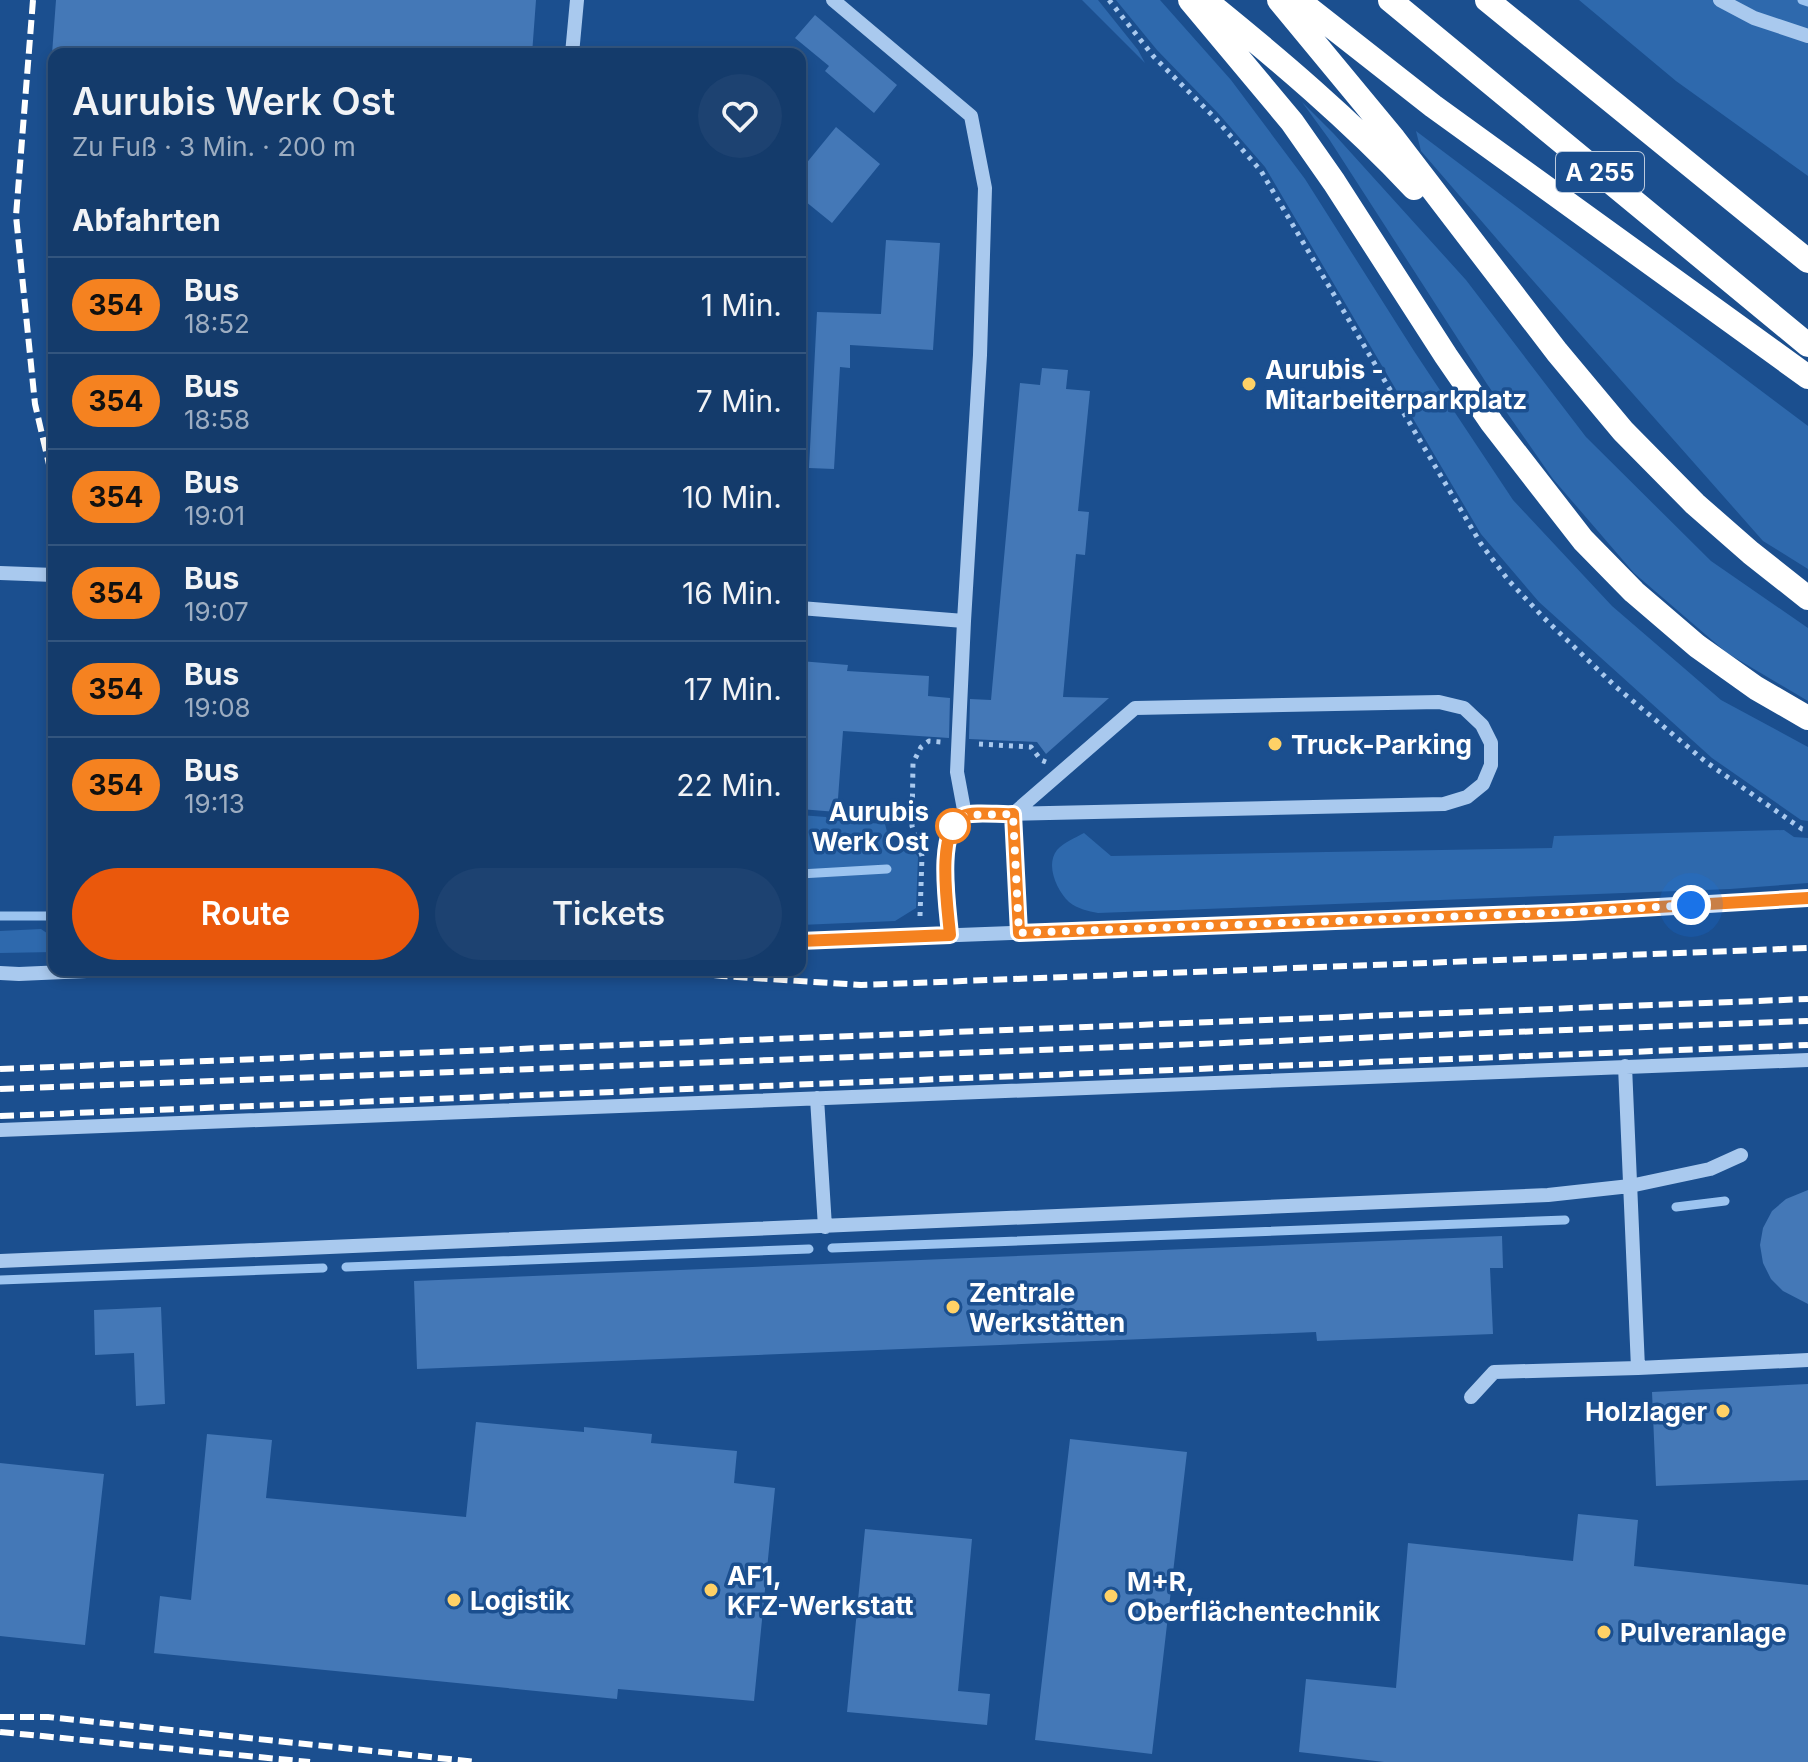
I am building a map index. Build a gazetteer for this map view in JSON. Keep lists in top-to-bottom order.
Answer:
{
  "streets": {
    "highway": ["A 255"]
  },
  "places": [
    "Aurubis - Mitarbeiterparkplatz",
    "Truck-Parking",
    "Aurubis Werk Ost",
    "Zentrale Werkstätten",
    "Holzlager",
    "AF1, KFZ-Werkstatt",
    "M+R, Oberflächentechnik",
    "Logistik",
    "Pulveranlage"
  ],
  "lines": ["bus line 354"],
  "page": {
    "heading": [
      ["Aurubis Werk Ost", "Zu Fuß · 3 Min. · 200 m"],
      "Abfahrten"
    ],
    "list": [
      {
        "mark": "354",
        "name": "Bus",
        "note": "18:52",
        "value": "1 Min."
      },
      {
        "mark": "354",
        "name": "Bus",
        "note": "18:58",
        "value": "7 Min."
      },
      {
        "mark": "354",
        "name": "Bus",
        "note": "19:01",
        "value": "10 Min."
      },
      {
        "mark": "354",
        "name": "Bus",
        "note": "19:07",
        "value": "16 Min."
      },
      {
        "mark": "354",
        "name": "Bus",
        "note": "19:08",
        "value": "17 Min."
      },
      {
        "mark": "354",
        "name": "Bus",
        "note": "19:13",
        "value": "22 Min."
      }
    ],
    "buttons": ["Route", "Tickets"]
  }
}
